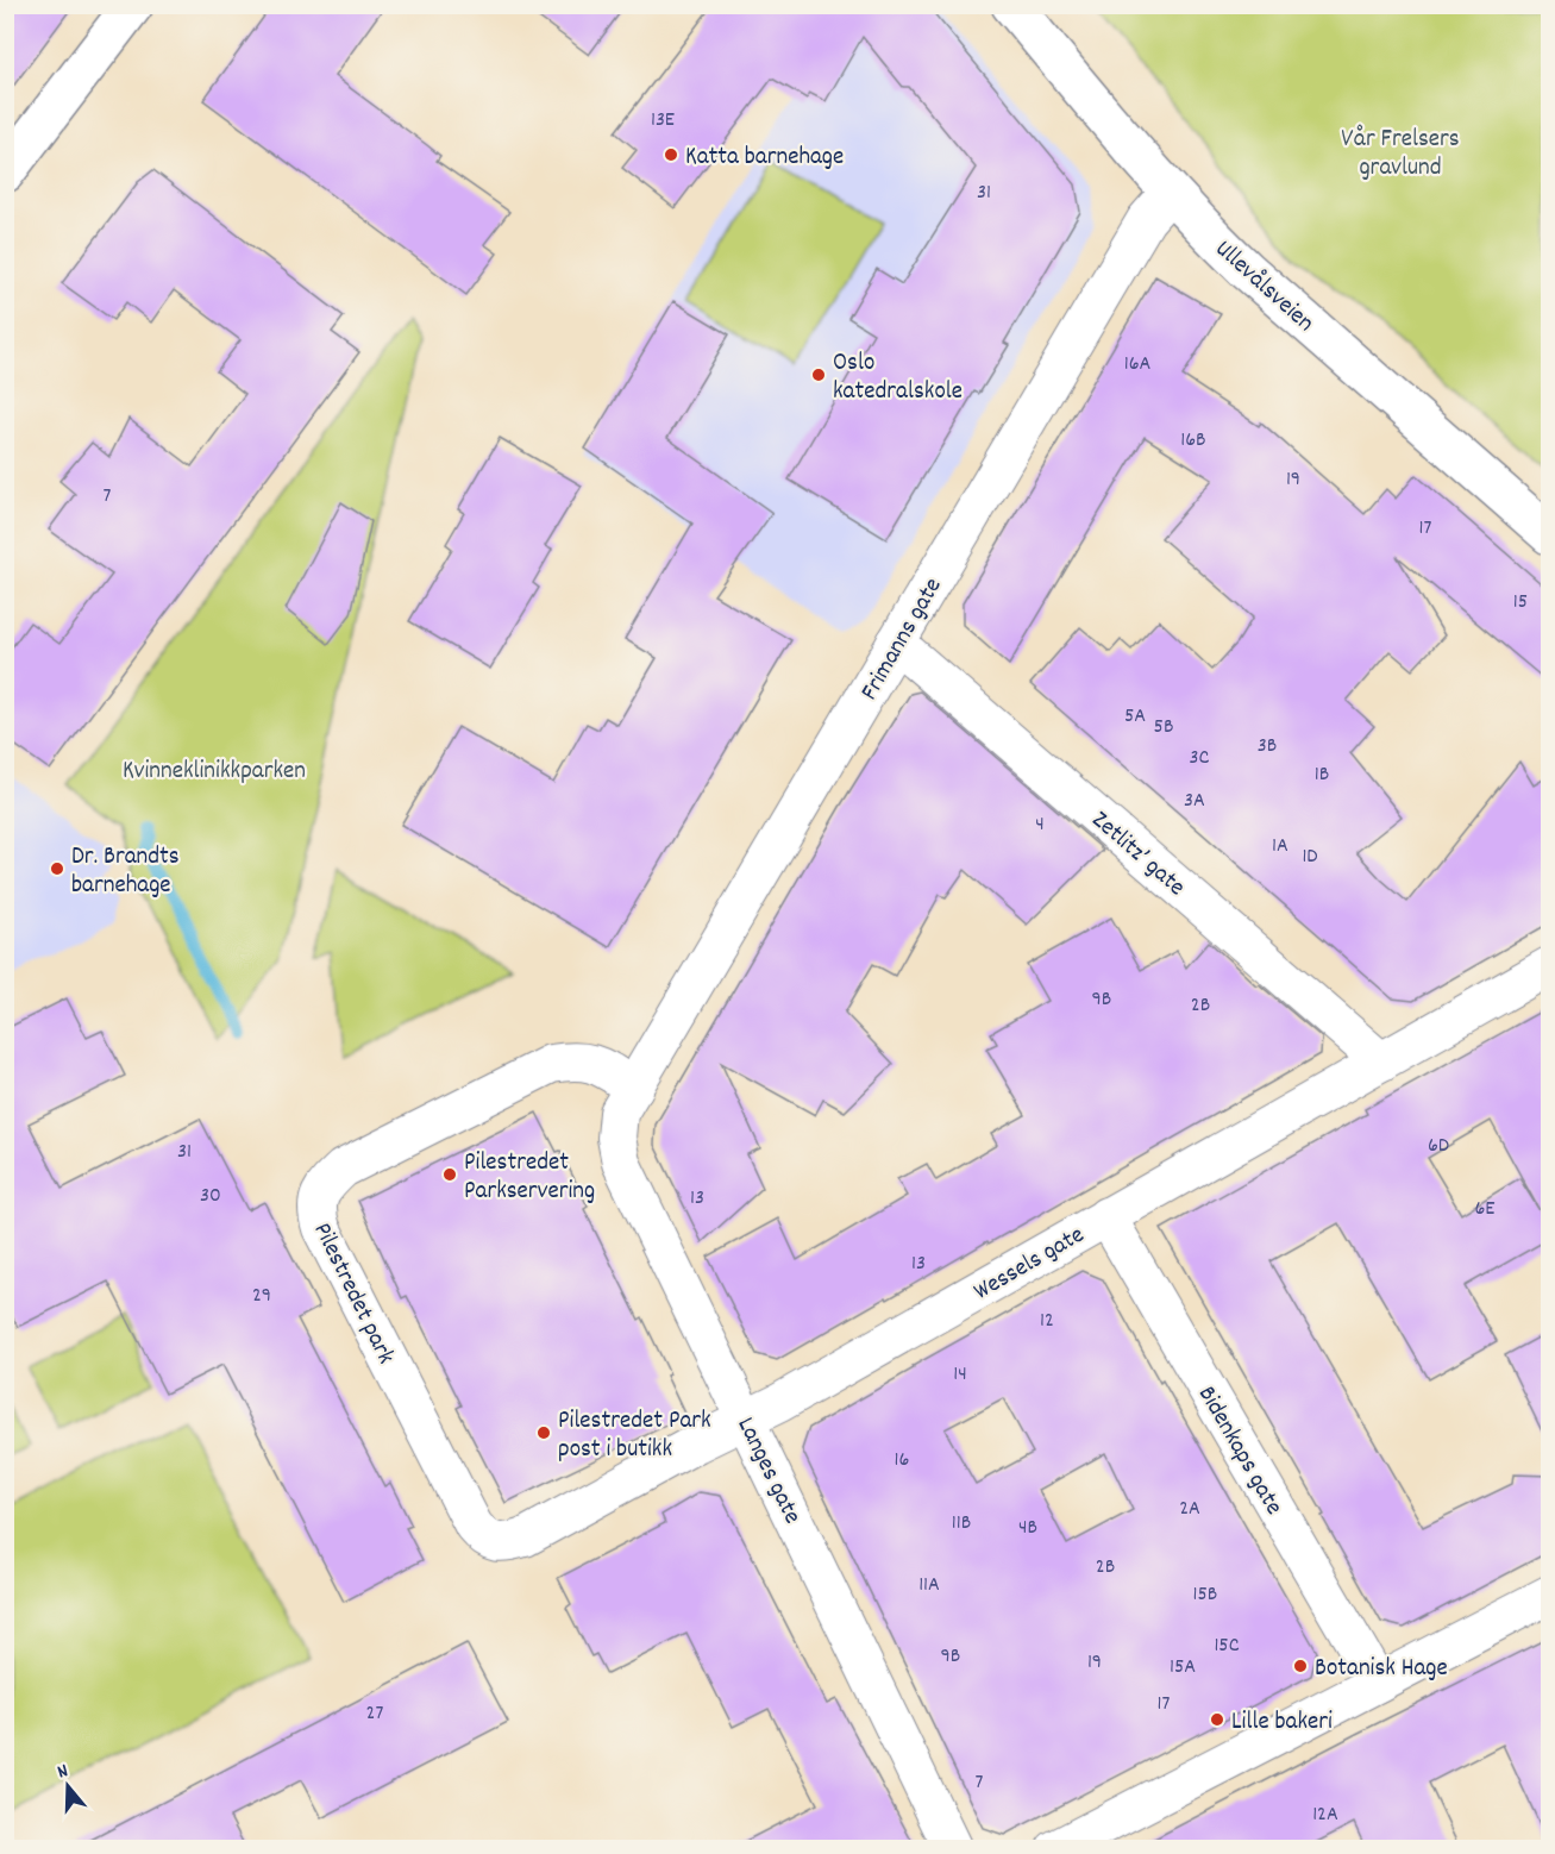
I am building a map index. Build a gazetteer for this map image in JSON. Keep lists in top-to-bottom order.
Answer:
{
  "streets": {
    "main road": ["Ullevålsveien"],
    "street": [
      "Frimanns gate",
      "Zetlitz’ gate",
      "Wessels gate",
      "Pilestredet park",
      "Bidenkaps gate",
      "Langes gate"
    ]
  },
  "crossings": [
    ["Ullevålsveien", "Frimanns gate"],
    ["Frimanns gate", "Zetlitz’ gate"],
    ["Frimanns gate", "Pilestredet park"],
    ["Frimanns gate", "Langes gate"],
    ["Zetlitz’ gate", "Wessels gate"],
    ["Wessels gate", "Pilestredet park"],
    ["Wessels gate", "Bidenkaps gate"],
    ["Wessels gate", "Langes gate"],
    ["Pilestredet park", "Langes gate"]
  ],
  "parks": ["Vår Frelsers gravlund", "Kvinneklinikkparken"],
  "places": [
    "Katta barnehage",
    "Oslo katedralskole",
    "Dr. Brandts barnehage",
    "Pilestredet Parkservering",
    "Pilestredet Park post i butikk",
    "Botanisk Hage",
    "Lille bakeri"
  ],
  "house_numbers": [
    "13E",
    "31",
    "16A",
    "16B",
    "19",
    "7",
    "17",
    "15",
    "5A",
    "5B",
    "3B",
    "3C",
    "1B",
    "3A",
    "4",
    "1A",
    "1D",
    "9B",
    "2B",
    "6D",
    "31",
    "30",
    "13",
    "6E",
    "13",
    "29",
    "12",
    "14",
    "16",
    "2A",
    "11B",
    "4B",
    "2B",
    "11A",
    "15B",
    "15C",
    "9B",
    "19",
    "15A",
    "17",
    "27",
    "7",
    "12A"
  ],
  "north": "top"
}
